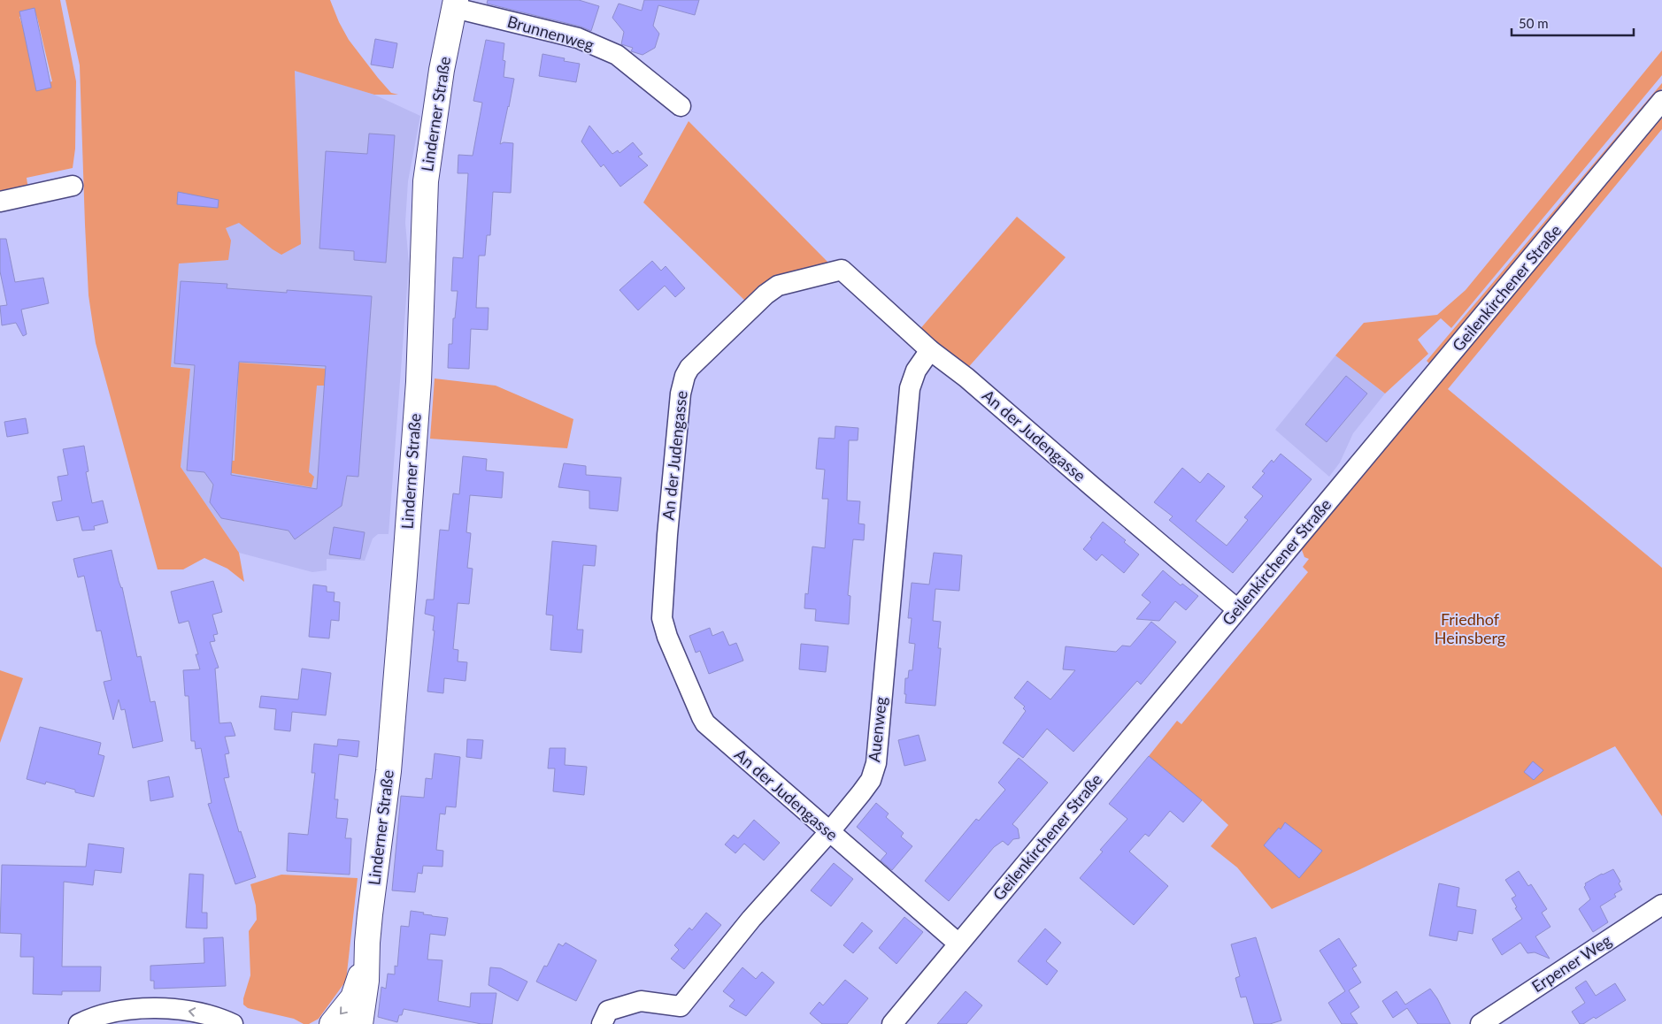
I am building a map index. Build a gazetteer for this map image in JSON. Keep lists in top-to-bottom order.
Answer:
{
  "streets": {
    "main road": ["Linderner Straße"],
    "street": [
      "Brunnenweg",
      "Geilenkirchener Straße",
      "An der Judengasse",
      "Auenweg",
      "Erpener Weg"
    ]
  },
  "crossings": [
    ["Brunnenweg", "Linderner Straße"],
    ["Geilenkirchener Straße", "An der Judengasse"],
    ["An der Judengasse", "Auenweg"]
  ],
  "parks": ["Friedhof Heinsberg"],
  "scale_bar": "50 m"
}
